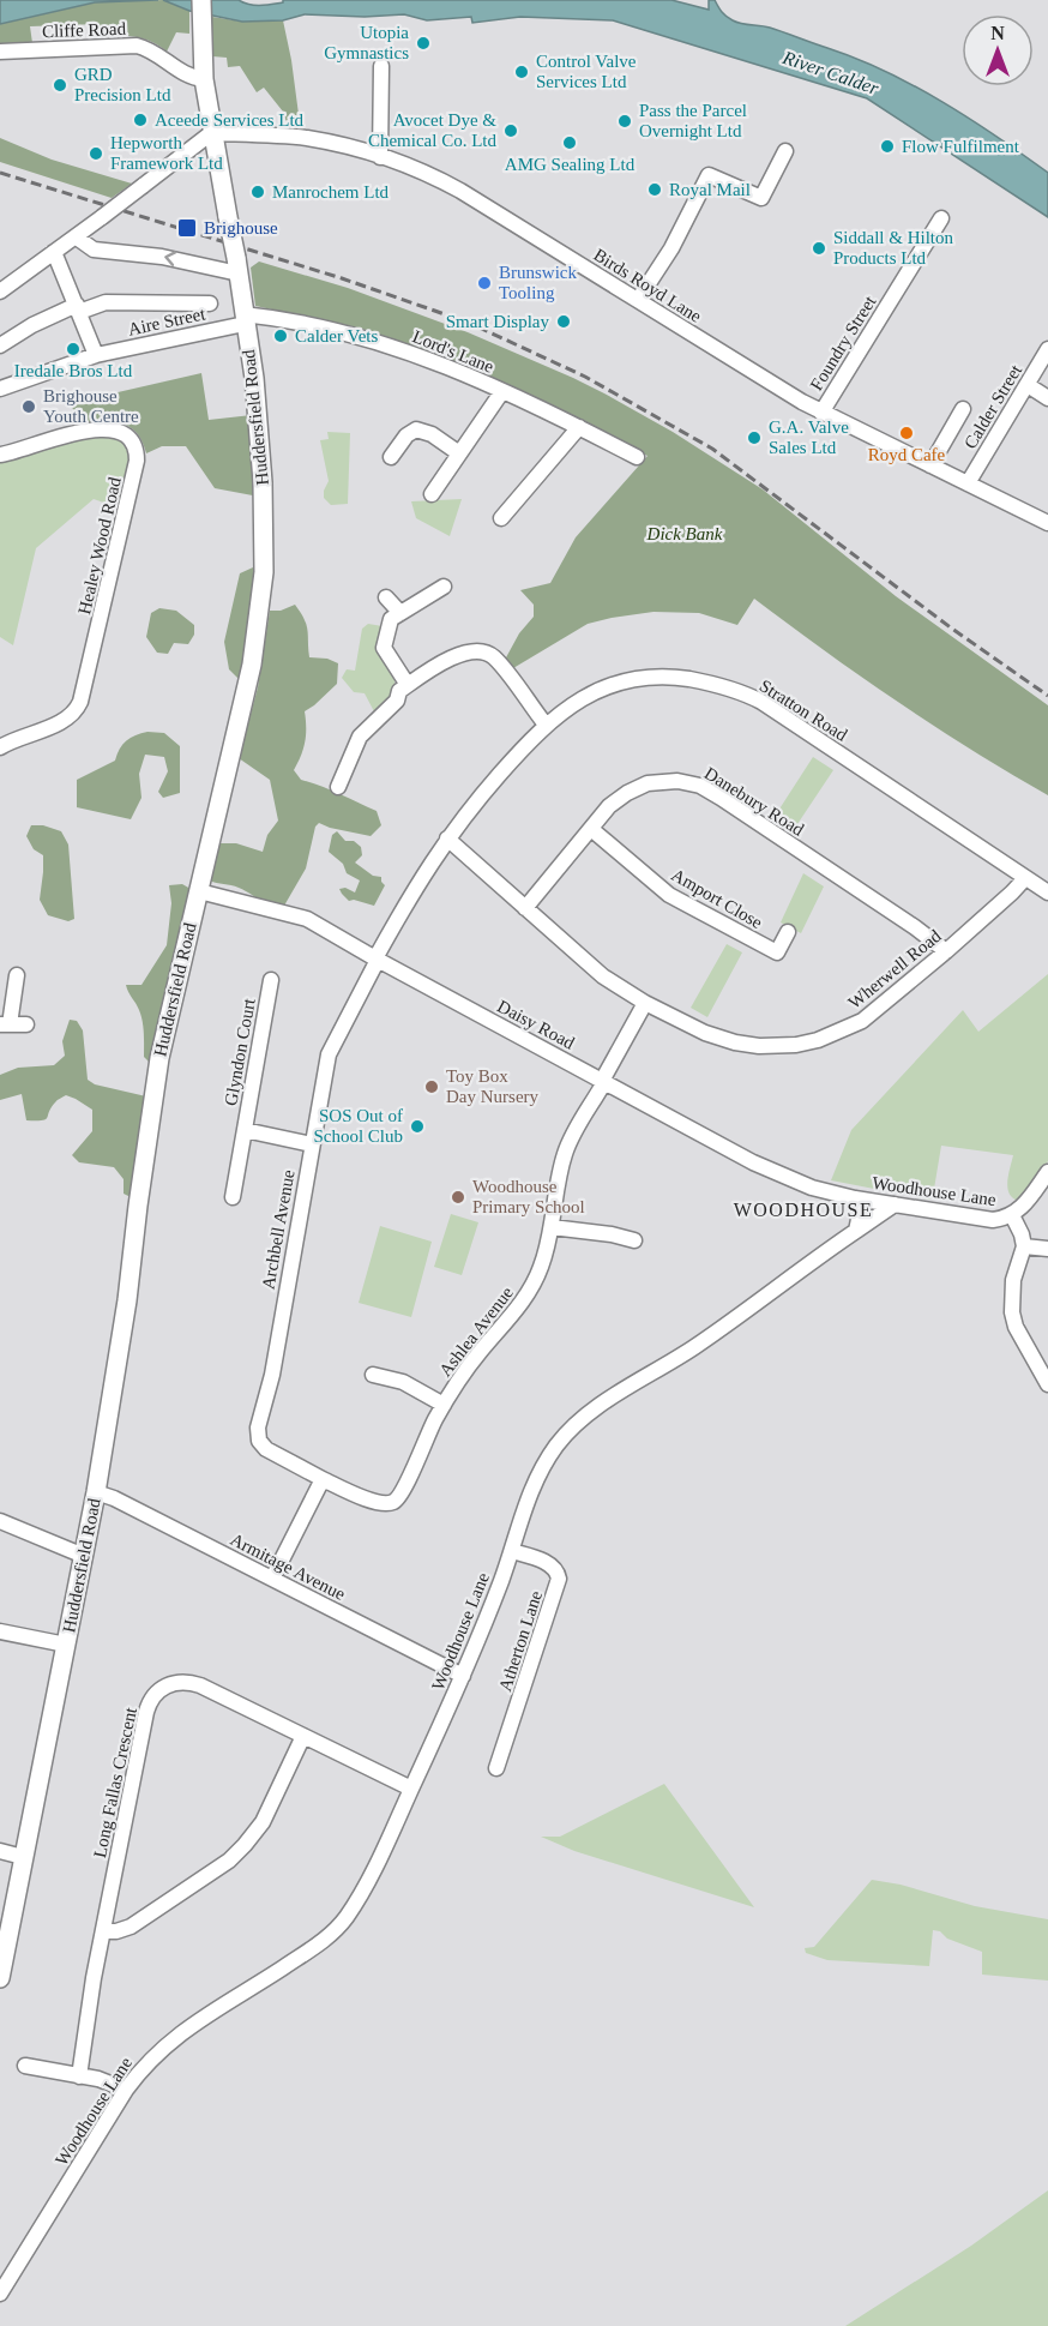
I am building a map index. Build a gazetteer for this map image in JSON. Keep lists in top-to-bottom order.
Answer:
{
  "streets": {
    "main road": ["Huddersfield Road"],
    "street": [
      "Cliffe Road",
      "Birds Royd Lane",
      "Aire Street",
      "Foundry Street",
      "Lord's Lane",
      "Calder Street",
      "Healey Wood Road",
      "Stratton Road",
      "Danebury Road",
      "Amport Close",
      "Wherwell Road",
      "Daisy Road",
      "Glyndon Court",
      "Woodhouse Lane",
      "Archbell Avenue",
      "Ashlea Avenue",
      "Armitage Avenue",
      "Atherton Lane",
      "Long Fallas Crescent"
    ]
  },
  "crossings": [
    ["Cliffe Road", "Huddersfield Road"],
    ["Birds Royd Lane", "Foundry Street"],
    ["Birds Royd Lane", "Calder Street"],
    ["Birds Royd Lane", "Huddersfield Road"],
    ["Aire Street", "Lord's Lane"],
    ["Aire Street", "Huddersfield Road"],
    ["Lord's Lane", "Huddersfield Road"],
    ["Huddersfield Road", "Daisy Road"],
    ["Huddersfield Road", "Armitage Avenue"],
    ["Stratton Road", "Wherwell Road"],
    ["Stratton Road", "Daisy Road"],
    ["Stratton Road", "Archbell Avenue"],
    ["Danebury Road", "Amport Close"],
    ["Danebury Road", "Wherwell Road"],
    ["Daisy Road", "Woodhouse Lane"],
    ["Daisy Road", "Archbell Avenue"],
    ["Daisy Road", "Ashlea Avenue"],
    ["Glyndon Court", "Archbell Avenue"],
    ["Woodhouse Lane", "Armitage Avenue"],
    ["Woodhouse Lane", "Atherton Lane"],
    ["Woodhouse Lane", "Long Fallas Crescent"],
    ["Archbell Avenue", "Ashlea Avenue"]
  ],
  "districts": ["WOODHOUSE"],
  "water": ["River Calder"],
  "parks": ["Dick Bank"],
  "places": {
    "other": [
      "Utopia Gymnastics",
      "Control Valve Services Ltd",
      "GRD Precision Ltd",
      "Aceede Services Ltd",
      "Pass the Parcel Overnight Ltd",
      "Avocet Dye & Chemical Co. Ltd",
      "AMG Sealing Ltd",
      "Flow Fulfilment",
      "Hepworth Framework Ltd",
      "Royal Mail",
      "Manrochem Ltd",
      "Siddall & Hilton Products Ltd",
      "Brunswick Tooling",
      "Smart Display",
      "Calder Vets",
      "Iredale Bros Ltd",
      "Brighouse Youth Centre",
      "Royd Cafe",
      "G.A. Valve Sales Ltd",
      "Toy Box Day Nursery",
      "SOS Out of School Club",
      "Woodhouse Primary School"
    ],
    "transit": ["Brighouse"]
  },
  "north": "top"
}
